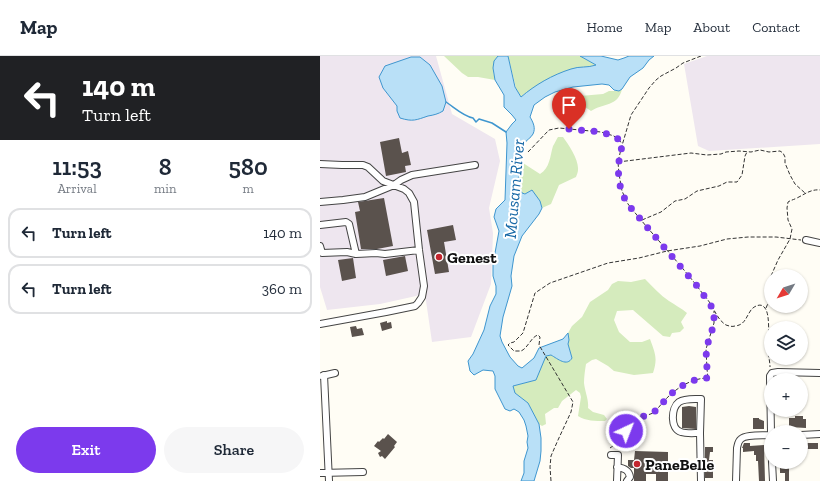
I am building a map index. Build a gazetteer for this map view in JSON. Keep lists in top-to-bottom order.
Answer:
{
  "water": ["Mousam River"],
  "places": ["Genest", "PaneBelle"],
  "north": "bottom left",
  "page": {
    "header": "Map",
    "nav": [
      "Home",
      "Map",
      "About",
      "Contact"
    ],
    "turn": ["140 m", "Turn left"],
    "eta": [
      "11:53",
      "Arrival",
      "8",
      "min",
      "580",
      "m"
    ],
    "list": [
      {
        "name": "Turn left",
        "value": "140 m"
      },
      {
        "name": "Turn left",
        "value": "360 m"
      }
    ],
    "map_buttons": ["+", "−"],
    "buttons": ["Exit", "Share"]
  }
}
